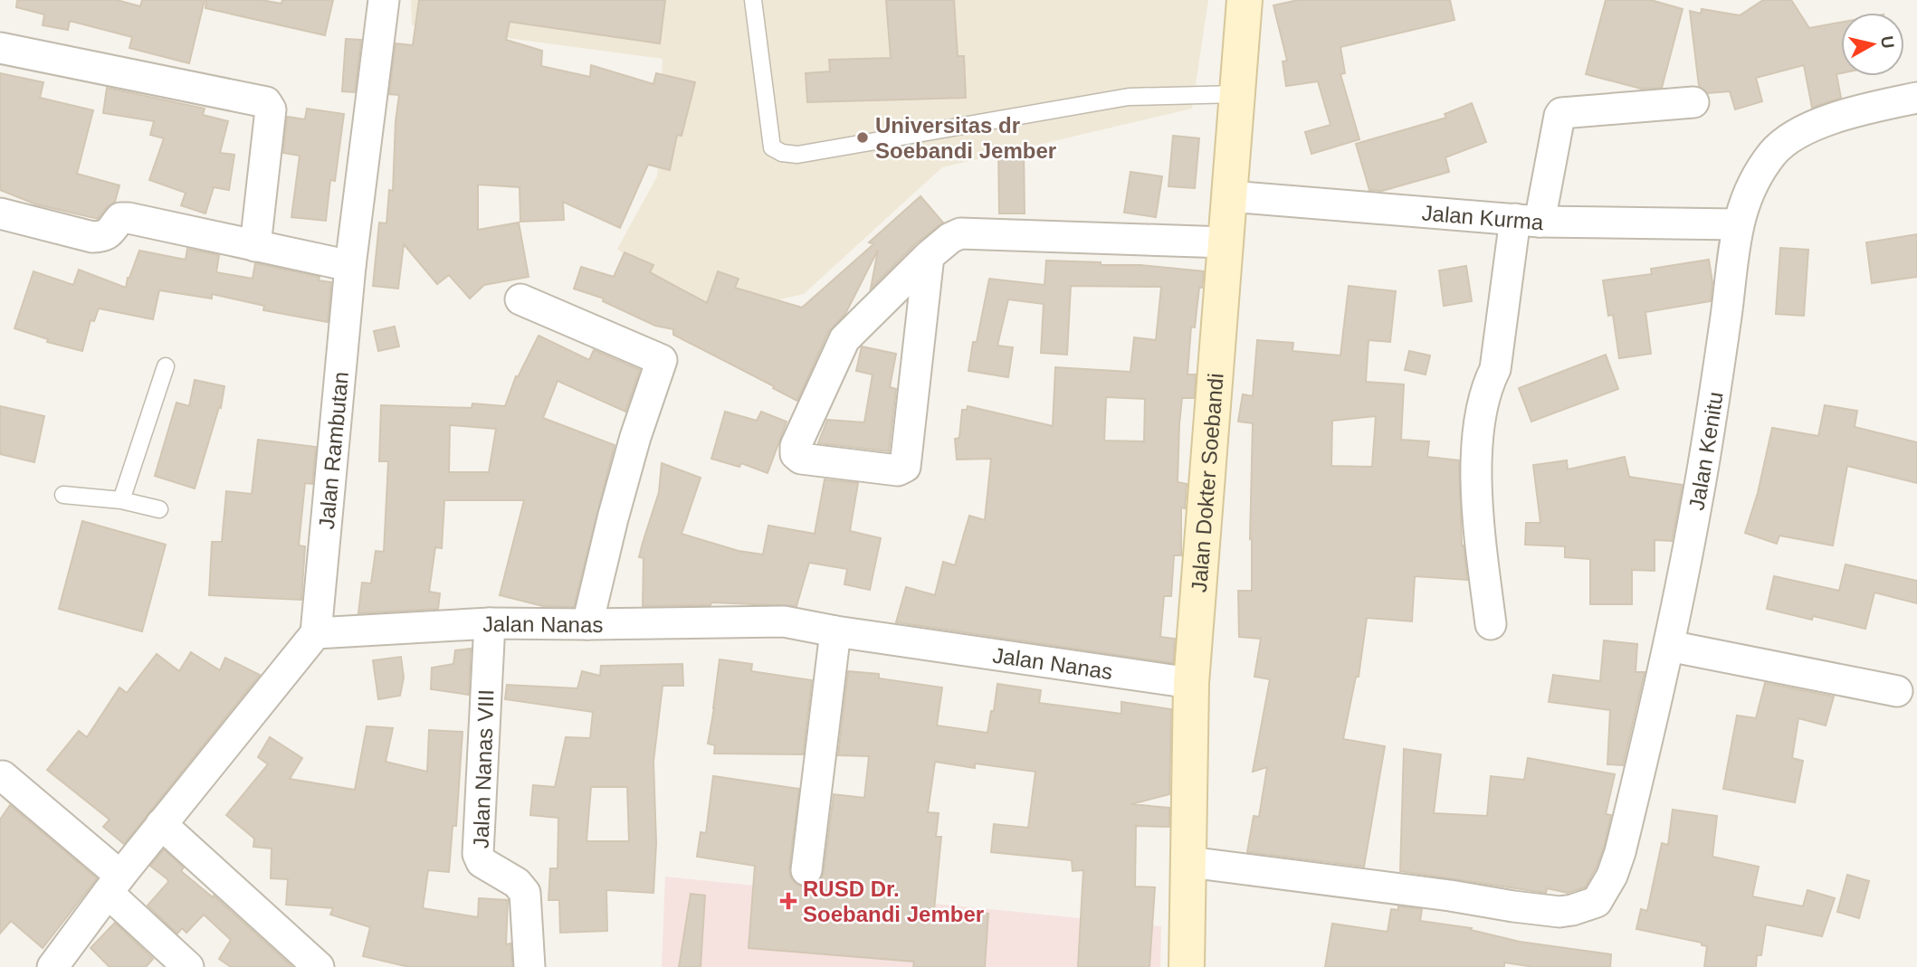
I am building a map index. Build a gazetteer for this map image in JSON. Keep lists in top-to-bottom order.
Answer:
{
  "streets": {
    "main road": ["Jalan Dokter Soebandi"],
    "street": [
      "Jalan Kurma",
      "Jalan Rambutan",
      "Jalan Kenitu",
      "Jalan Nanas",
      "Jalan Nanas VIII"
    ]
  },
  "crossings": [
    ["Jalan Kurma", "Jalan Kenitu"],
    ["Jalan Kurma", "Jalan Dokter Soebandi"],
    ["Jalan Rambutan", "Jalan Nanas"],
    ["Jalan Kenitu", "Jalan Dokter Soebandi"],
    ["Jalan Dokter Soebandi", "Jalan Nanas"],
    ["Jalan Nanas", "Jalan Nanas VIII"]
  ],
  "places": {
    "other": ["Universitas dr Soebandi Jember"],
    "health": ["RUSD Dr. Soebandi Jember"]
  },
  "north": "right"
}
